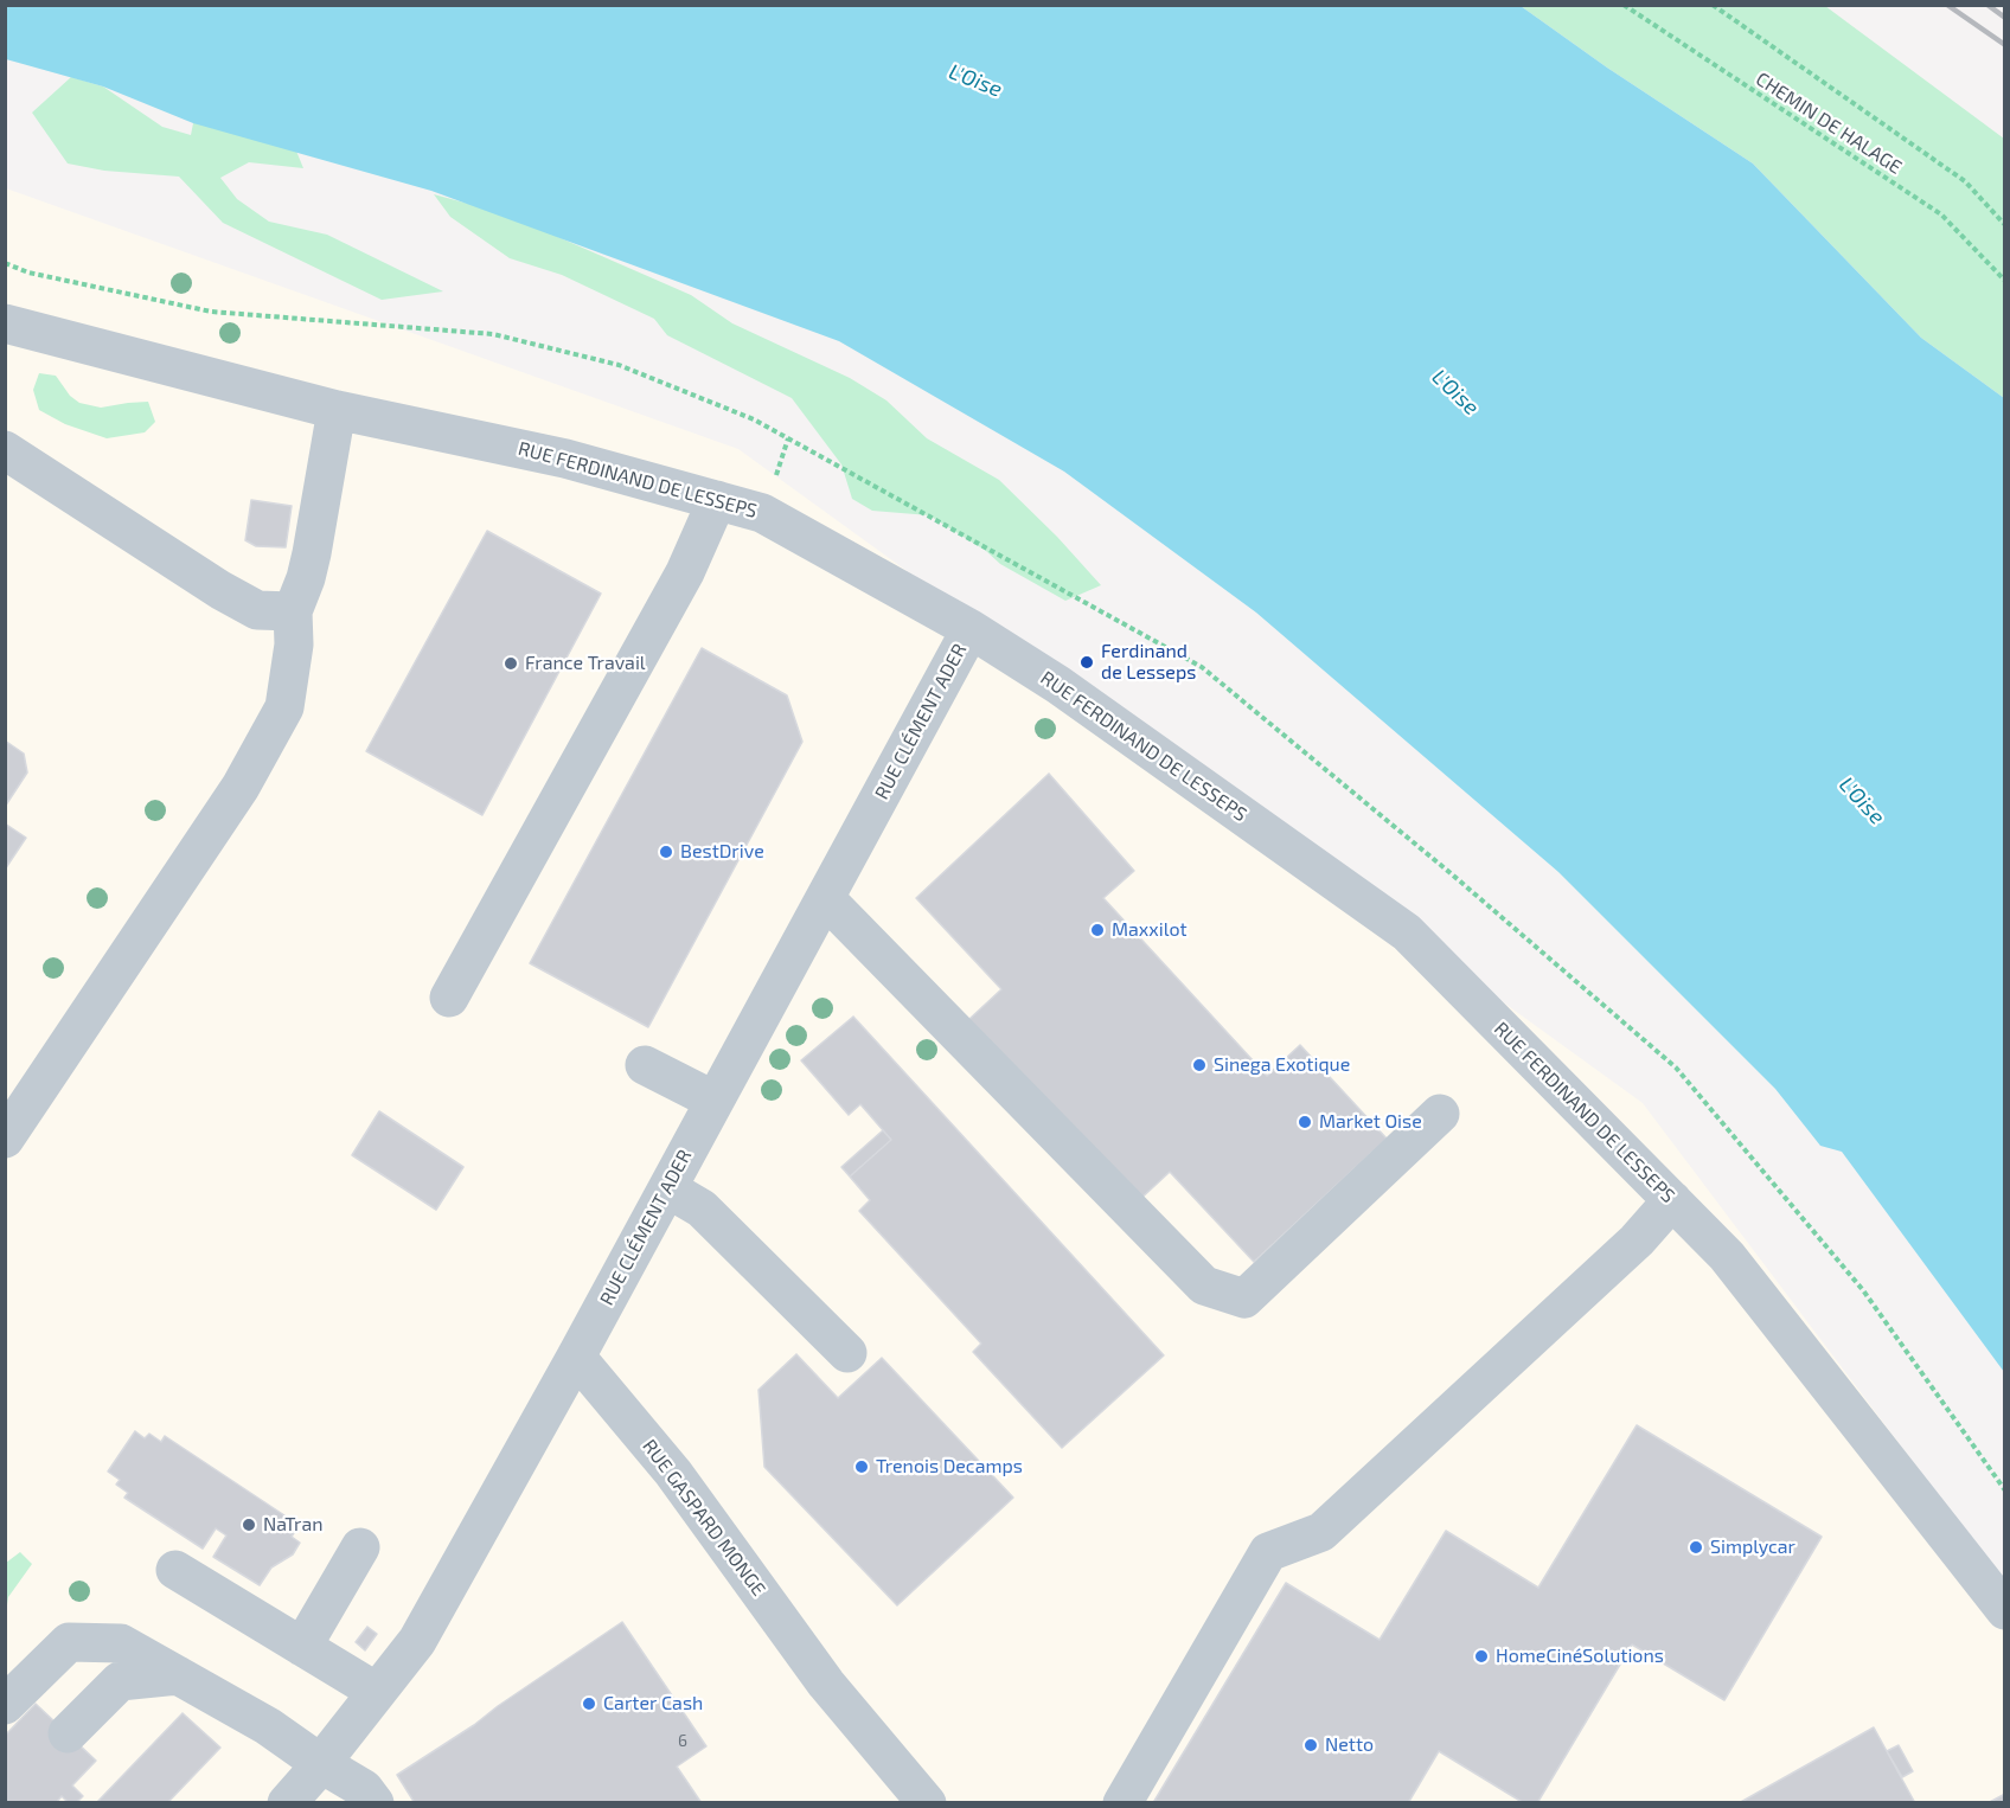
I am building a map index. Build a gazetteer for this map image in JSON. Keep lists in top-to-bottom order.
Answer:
{
  "streets": {
    "street": ["RUE FERDINAND DE LESSEPS", "RUE CLÉMENT ADER", "RUE GASPARD MONGE"],
    "path": ["CHEMIN DE HALAGE"]
  },
  "crossings": [
    ["RUE FERDINAND DE LESSEPS", "RUE CLÉMENT ADER"],
    ["RUE CLÉMENT ADER", "RUE GASPARD MONGE"]
  ],
  "water": ["L'Oise"],
  "places": [
    "Ferdinand de Lesseps",
    "France Travail",
    "BestDrive",
    "Maxxilot",
    "Sinega Exotique",
    "Market Oise",
    "Trenois Decamps",
    "NaTran",
    "Simplycar",
    "HomeCinéSolutions",
    "Carter Cash",
    "Netto"
  ],
  "house_numbers": ["6"]
}
